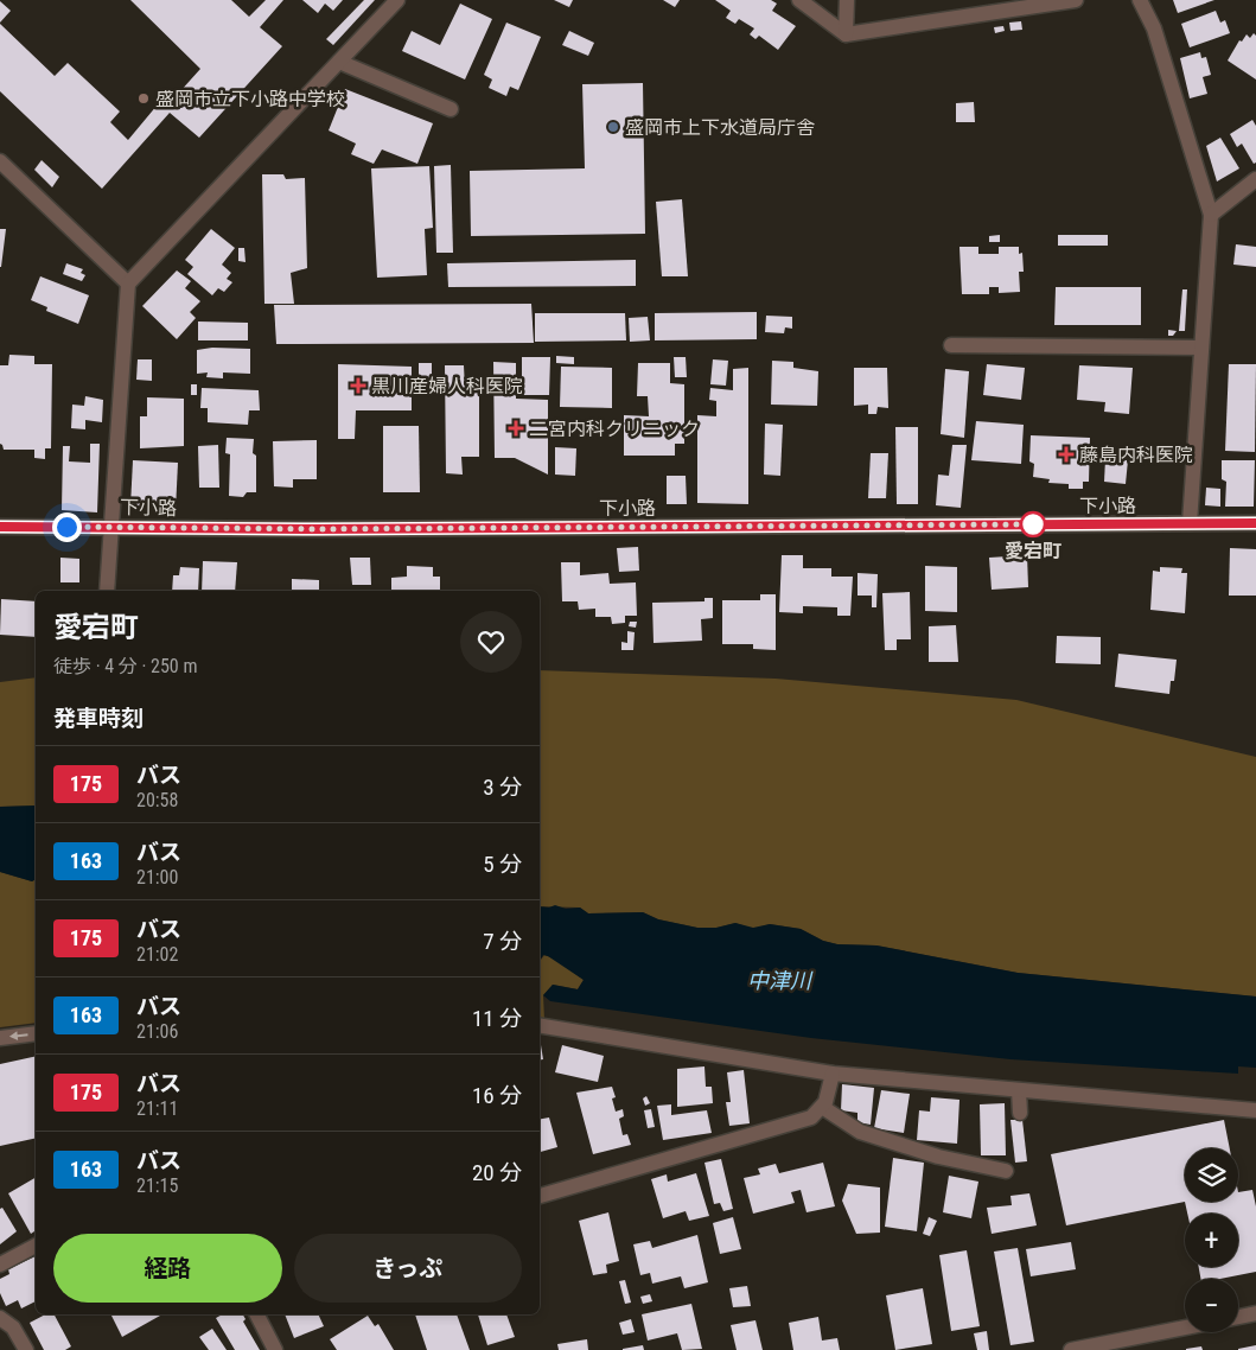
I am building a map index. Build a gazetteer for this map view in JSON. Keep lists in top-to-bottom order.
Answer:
{
  "streets": {
    "street": ["下小路"]
  },
  "water": ["中津川"],
  "places": {
    "other": ["盛岡市立下小路中学校", "盛岡市上下水道局庁舎", "愛宕町"],
    "health": ["黒川産婦人科医院", "二宮内科クリニック", "藤島内科医院"]
  },
  "lines": ["bus line 175"],
  "page": {
    "heading": [
      ["愛宕町", "徒歩 · 4 分 · 250 m"],
      "発車時刻"
    ],
    "list": [
      {
        "mark": "175",
        "name": "バス",
        "note": "20:58",
        "value": "3 分"
      },
      {
        "mark": "163",
        "name": "バス",
        "note": "21:00",
        "value": "5 分"
      },
      {
        "mark": "175",
        "name": "バス",
        "note": "21:02",
        "value": "7 分"
      },
      {
        "mark": "163",
        "name": "バス",
        "note": "21:06",
        "value": "11 分"
      },
      {
        "mark": "175",
        "name": "バス",
        "note": "21:11",
        "value": "16 分"
      },
      {
        "mark": "163",
        "name": "バス",
        "note": "21:15",
        "value": "20 分"
      }
    ],
    "map_buttons": ["+", "−"],
    "buttons": ["経路", "きっぷ"]
  }
}
